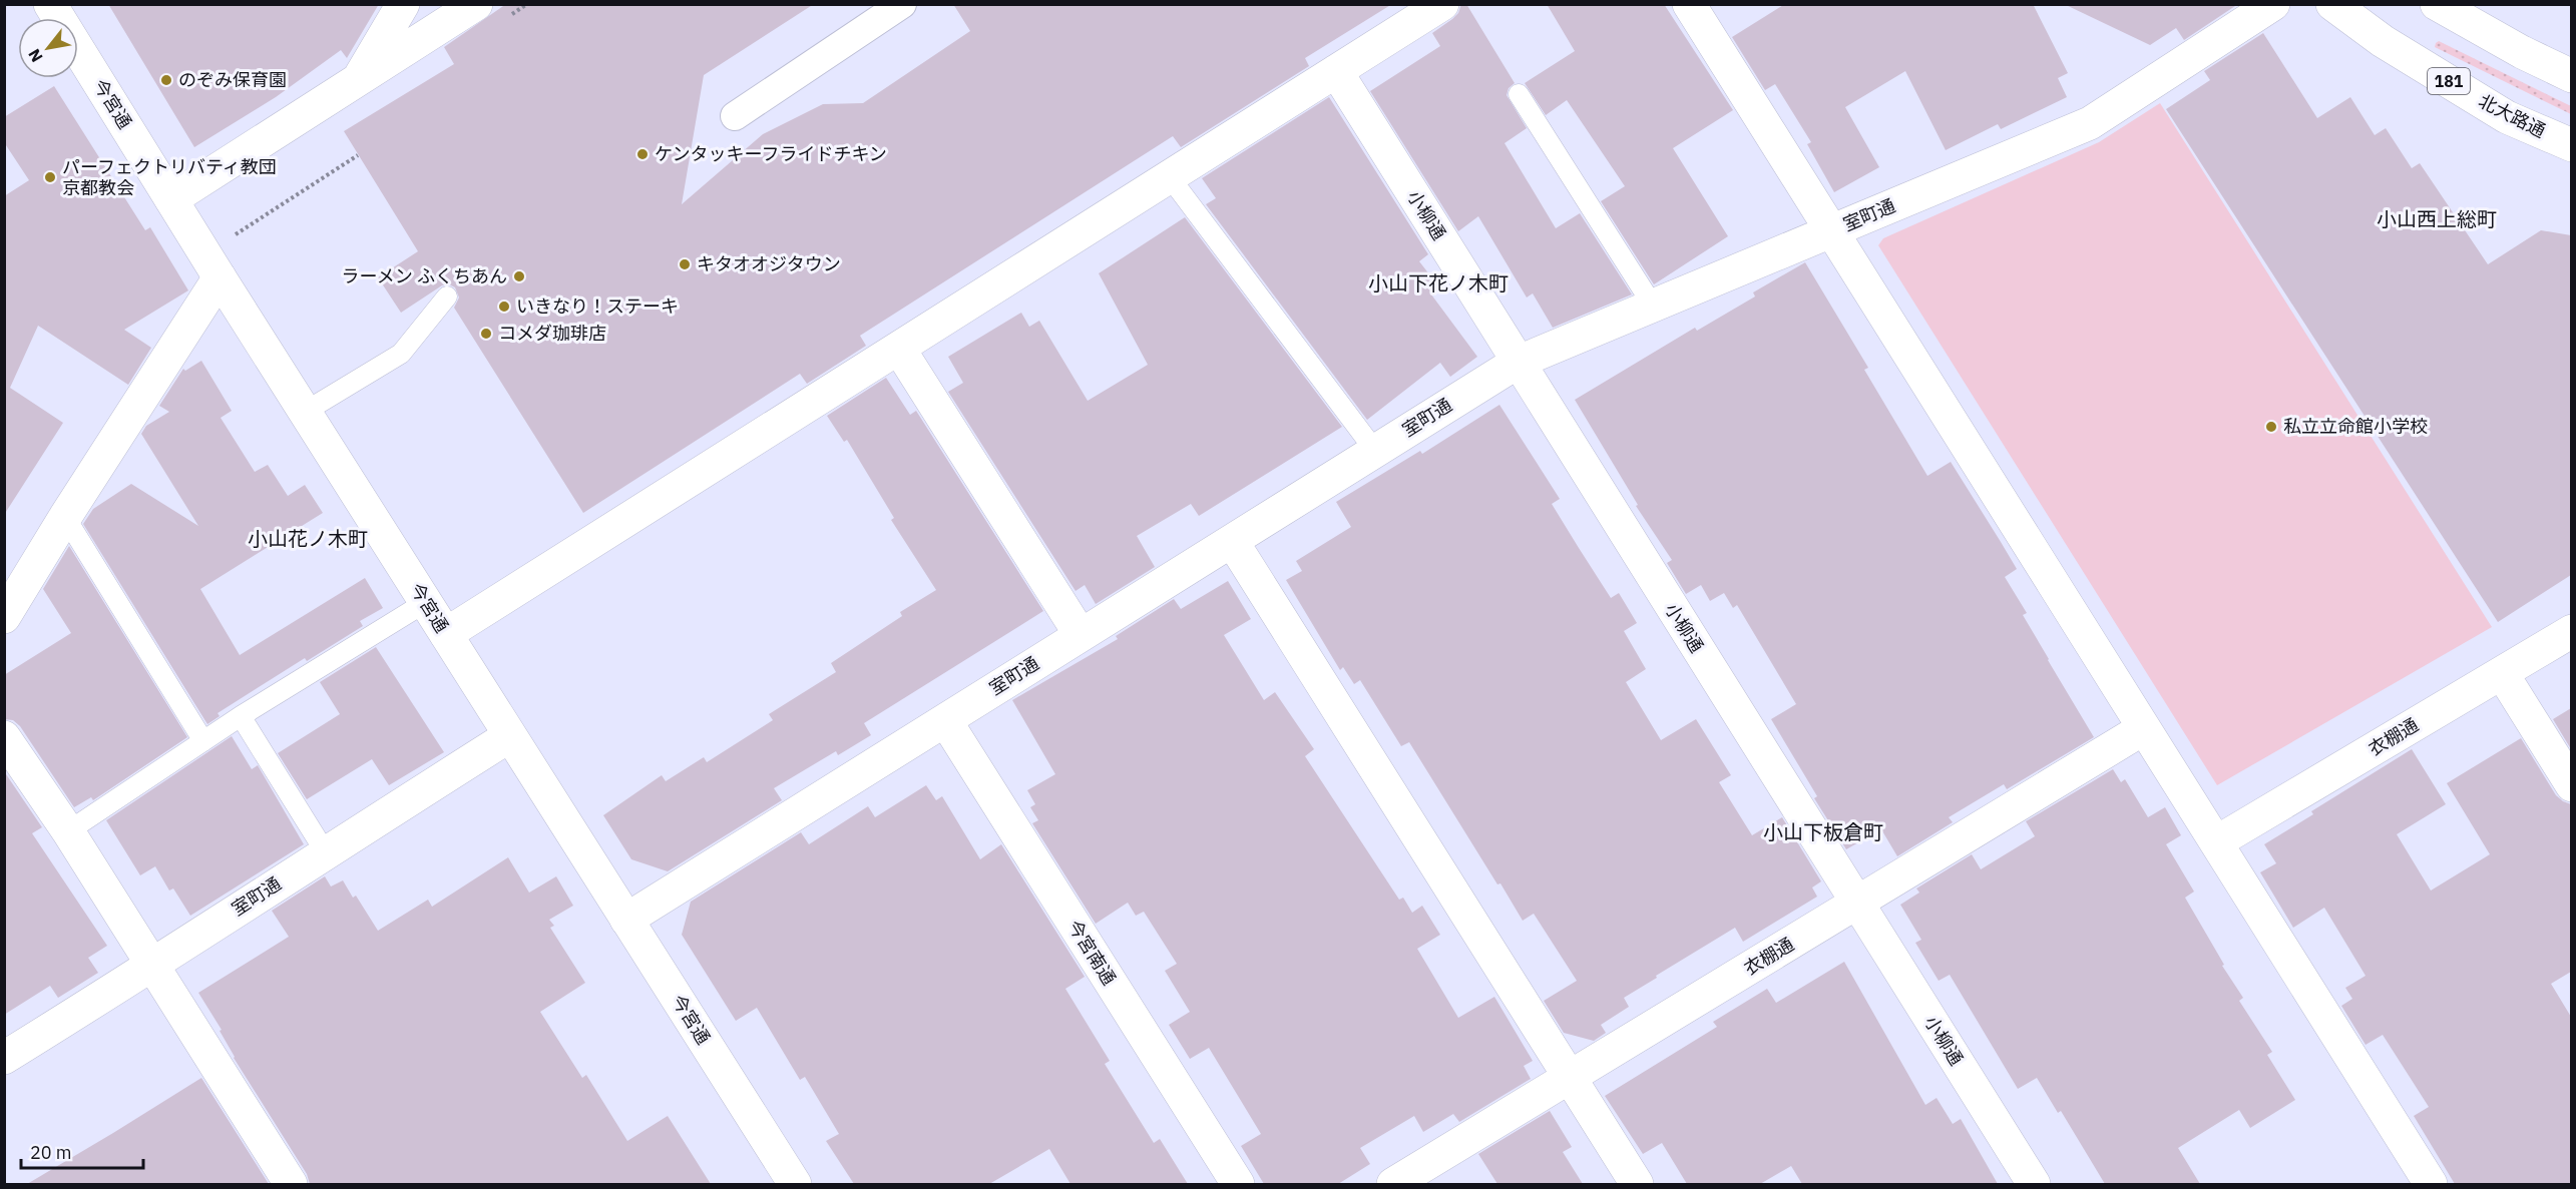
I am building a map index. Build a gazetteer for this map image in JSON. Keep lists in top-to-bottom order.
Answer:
{
  "streets": {
    "street": [
      "181",
      "今宮通",
      "北大路通",
      "小柳通",
      "室町通",
      "衣棚通",
      "今宮南通"
    ]
  },
  "crossings": [
    ["今宮通", "室町通"],
    ["小柳通", "室町通"],
    ["小柳通", "衣棚通"],
    ["室町通", "今宮南通"]
  ],
  "districts": [
    "小山西上総町",
    "小山下花ノ木町",
    "小山花ノ木町",
    "小山下板倉町"
  ],
  "places": [
    "のぞみ保育園",
    "ケンタッキーフライドチキン",
    "パーフェクトリバティ教団 京都教会",
    "キタオオジタウン",
    "ラーメン ふくちあん",
    "いきなり！ステーキ",
    "コメダ珈琲店",
    "私立立命館小学校"
  ],
  "scale_bar": "20 m",
  "north": "bottom left"
}
